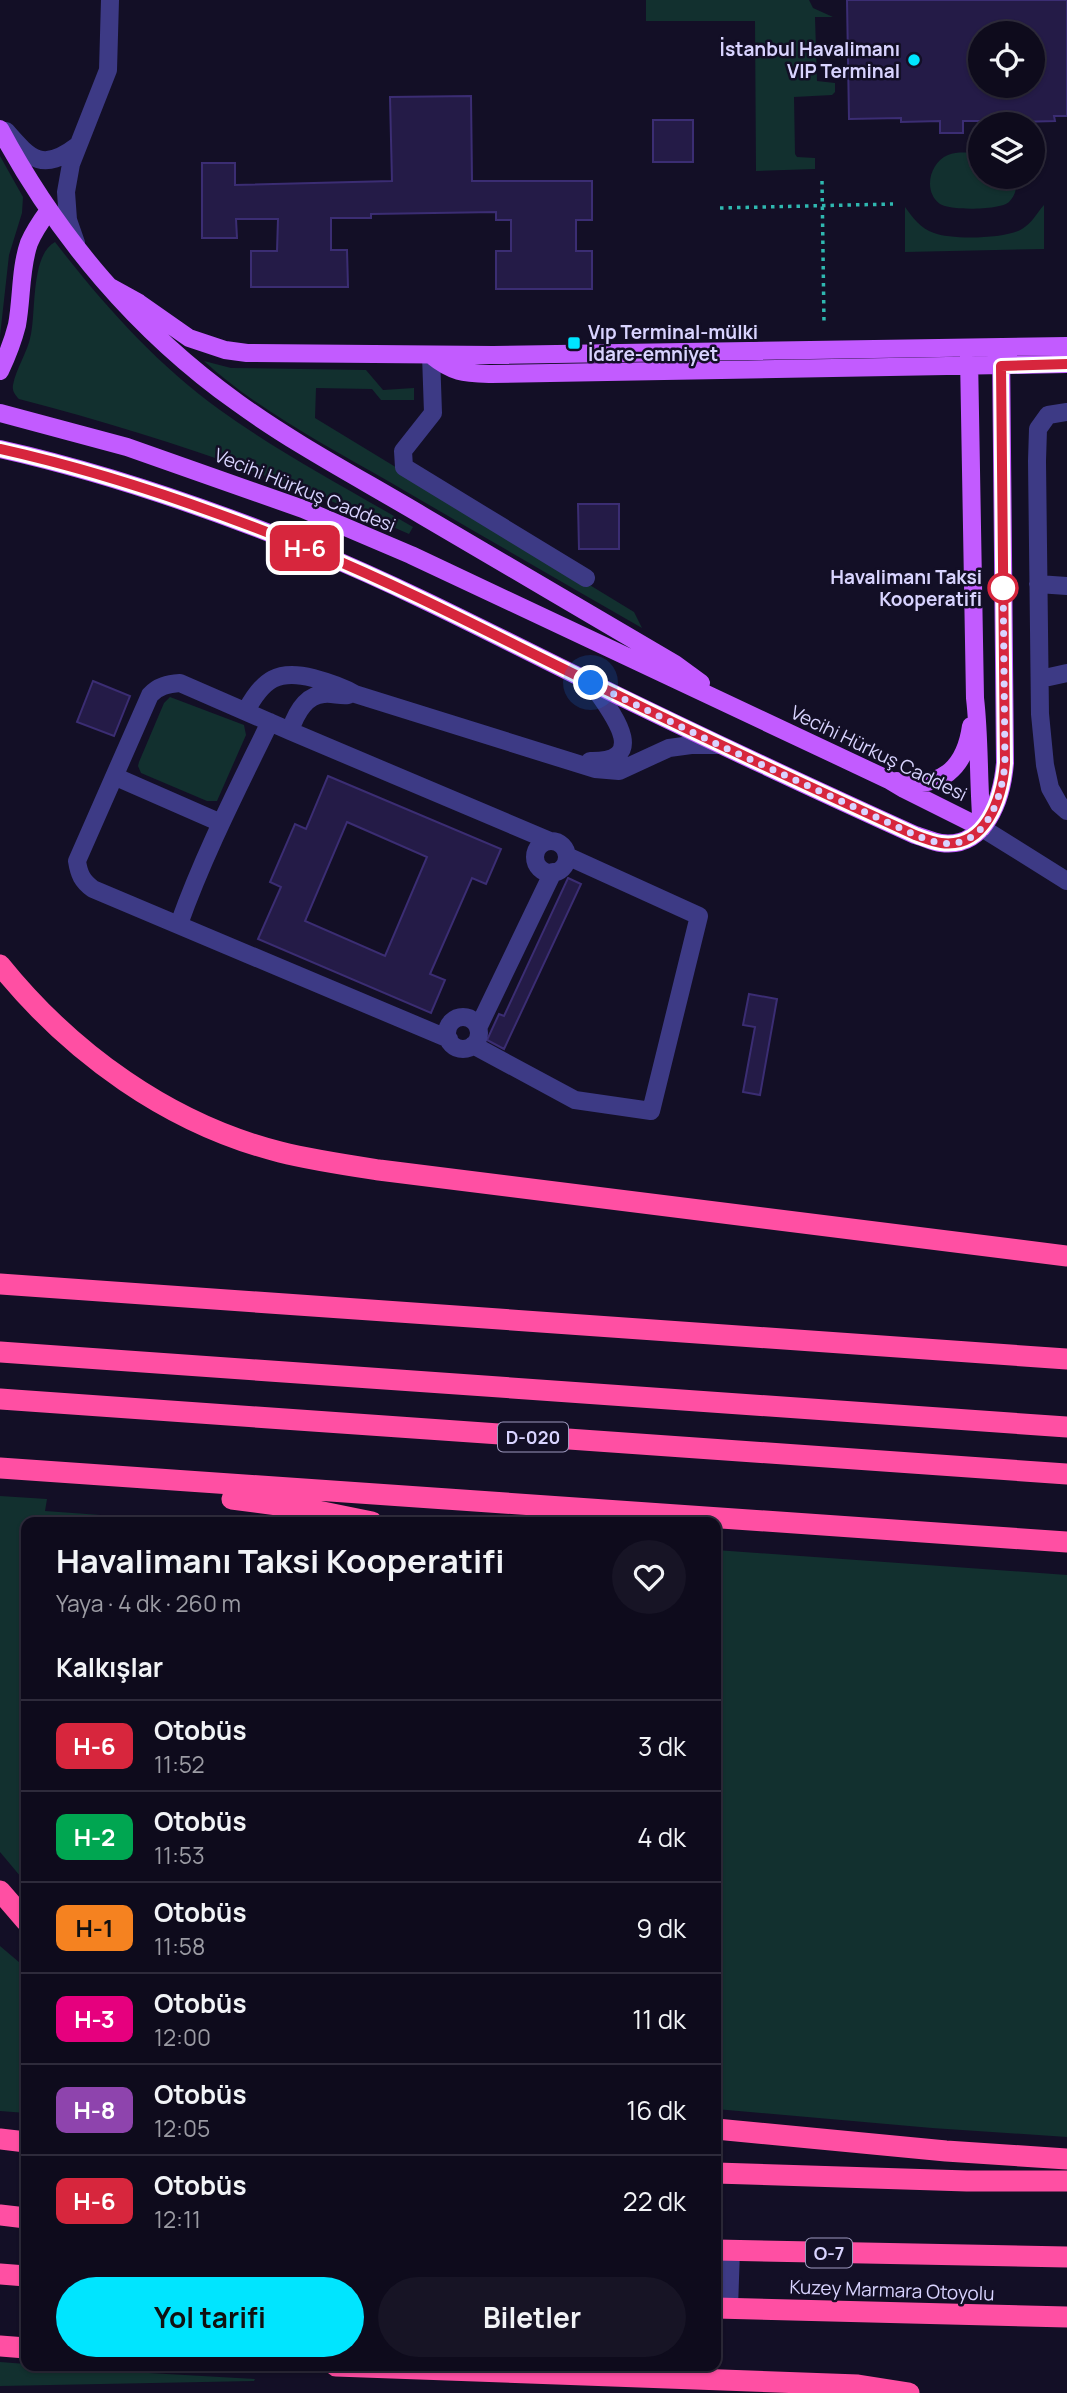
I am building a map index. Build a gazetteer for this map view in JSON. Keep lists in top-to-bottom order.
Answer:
{
  "streets": {
    "highway": ["D-020", "O-7", "Kuzey Marmara Otoyolu"],
    "main road": ["Vecihi Hürkuş Caddesi"]
  },
  "places": {
    "other": ["İstanbul Havalimanı VIP Terminal", "Havalimanı Taksi Kooperatifi"],
    "transit": ["Vıp Terminal-mülki İdare-emniyet"]
  },
  "lines": ["bus line H-6"],
  "page": {
    "on_map": "H-6",
    "heading": [
      ["Havalimanı Taksi Kooperatifi", "Yaya · 4 dk · 260 m"],
      "Kalkışlar"
    ],
    "list": [
      {
        "mark": "H-6",
        "name": "Otobüs",
        "note": "11:52",
        "value": "3 dk"
      },
      {
        "mark": "H-2",
        "name": "Otobüs",
        "note": "11:53",
        "value": "4 dk"
      },
      {
        "mark": "H-1",
        "name": "Otobüs",
        "note": "11:58",
        "value": "9 dk"
      },
      {
        "mark": "H-3",
        "name": "Otobüs",
        "note": "12:00",
        "value": "11 dk"
      },
      {
        "mark": "H-8",
        "name": "Otobüs",
        "note": "12:05",
        "value": "16 dk"
      },
      {
        "mark": "H-6",
        "name": "Otobüs",
        "note": "12:11",
        "value": "22 dk"
      }
    ],
    "buttons": ["Yol tarifi", "Biletler"]
  }
}
